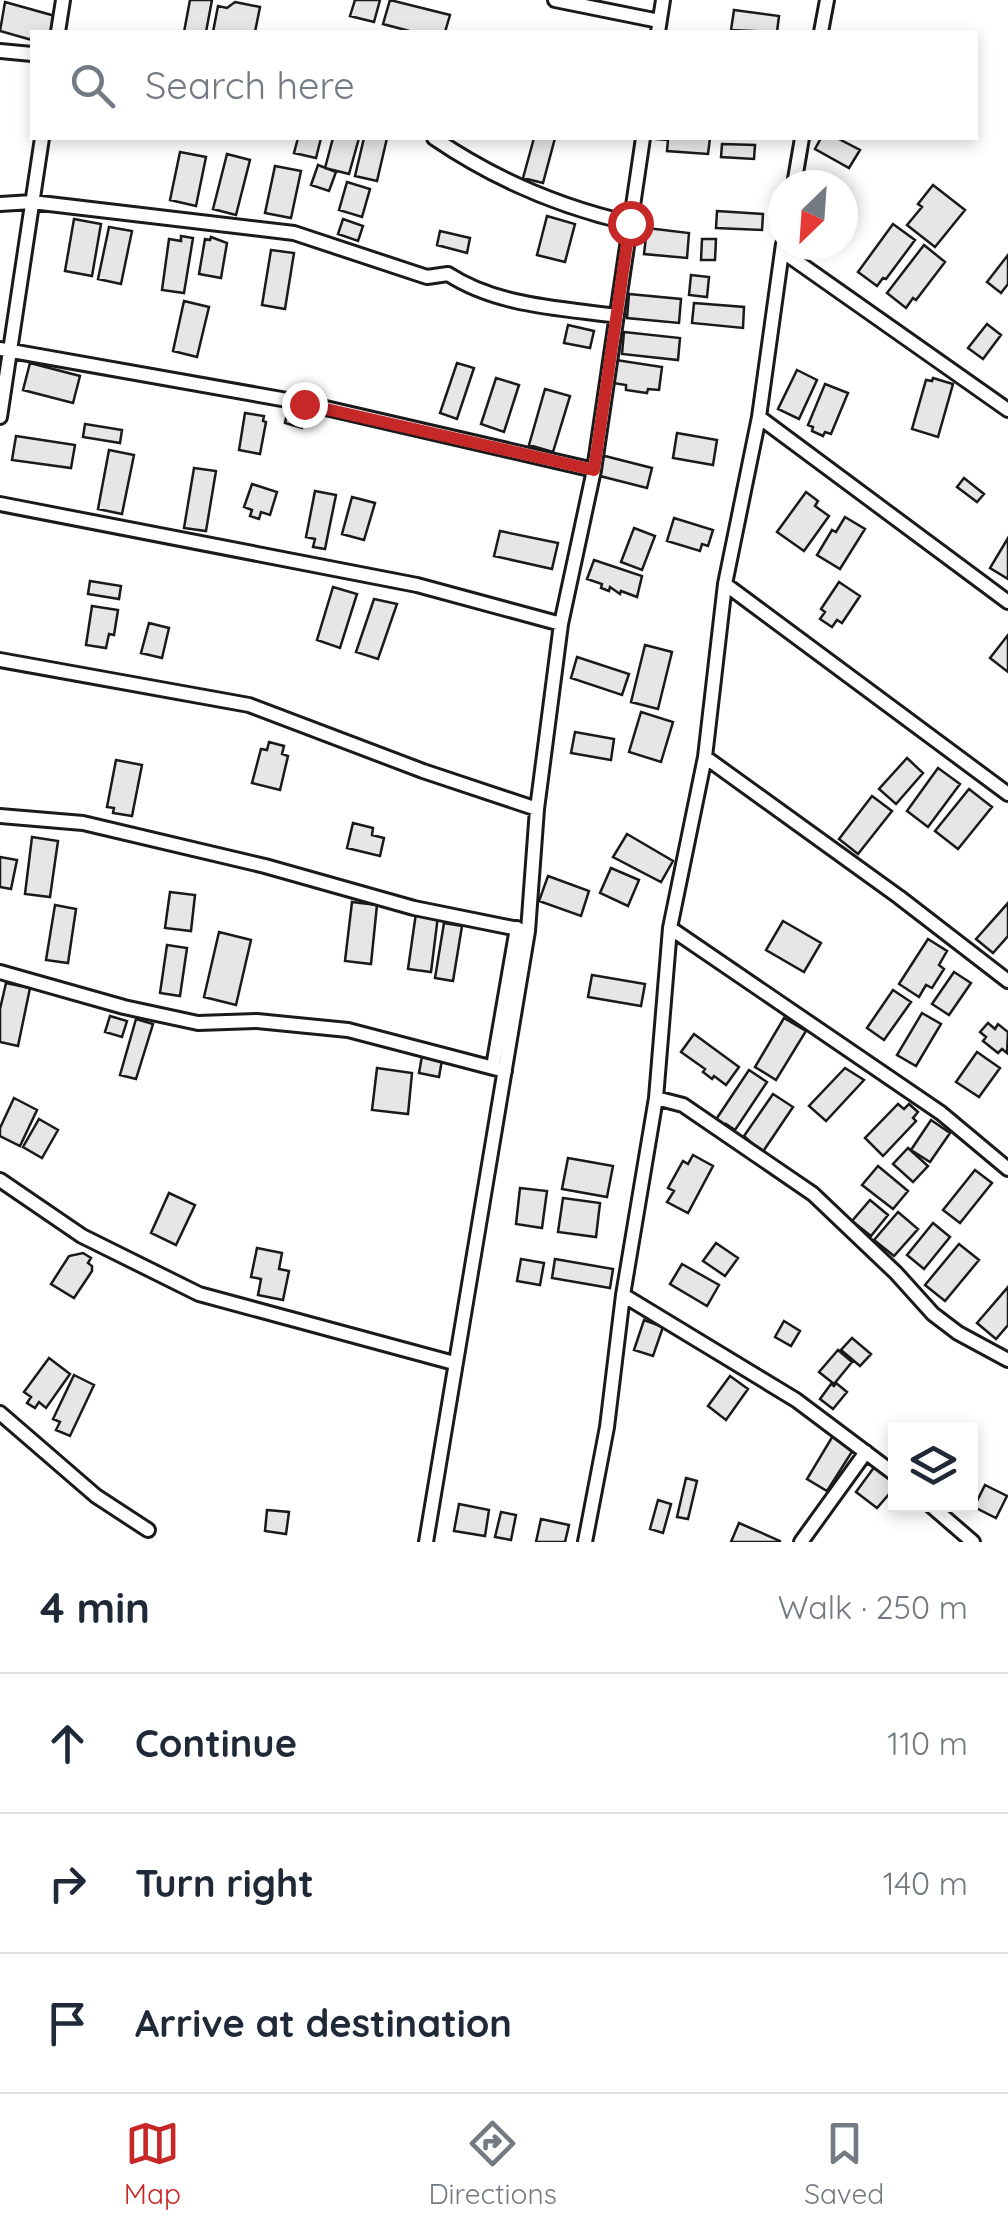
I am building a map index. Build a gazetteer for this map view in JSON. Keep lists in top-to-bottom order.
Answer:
{
  "north": "bottom left",
  "page": {
    "search": "Search here",
    "heading": ["4 min", "Walk · 250 m"],
    "list": [
      ["Continue", "110 m"],
      ["Turn right", "140 m"],
      "Arrive at destination"
    ],
    "nav": ["Map", "Directions", "Saved"]
  }
}
